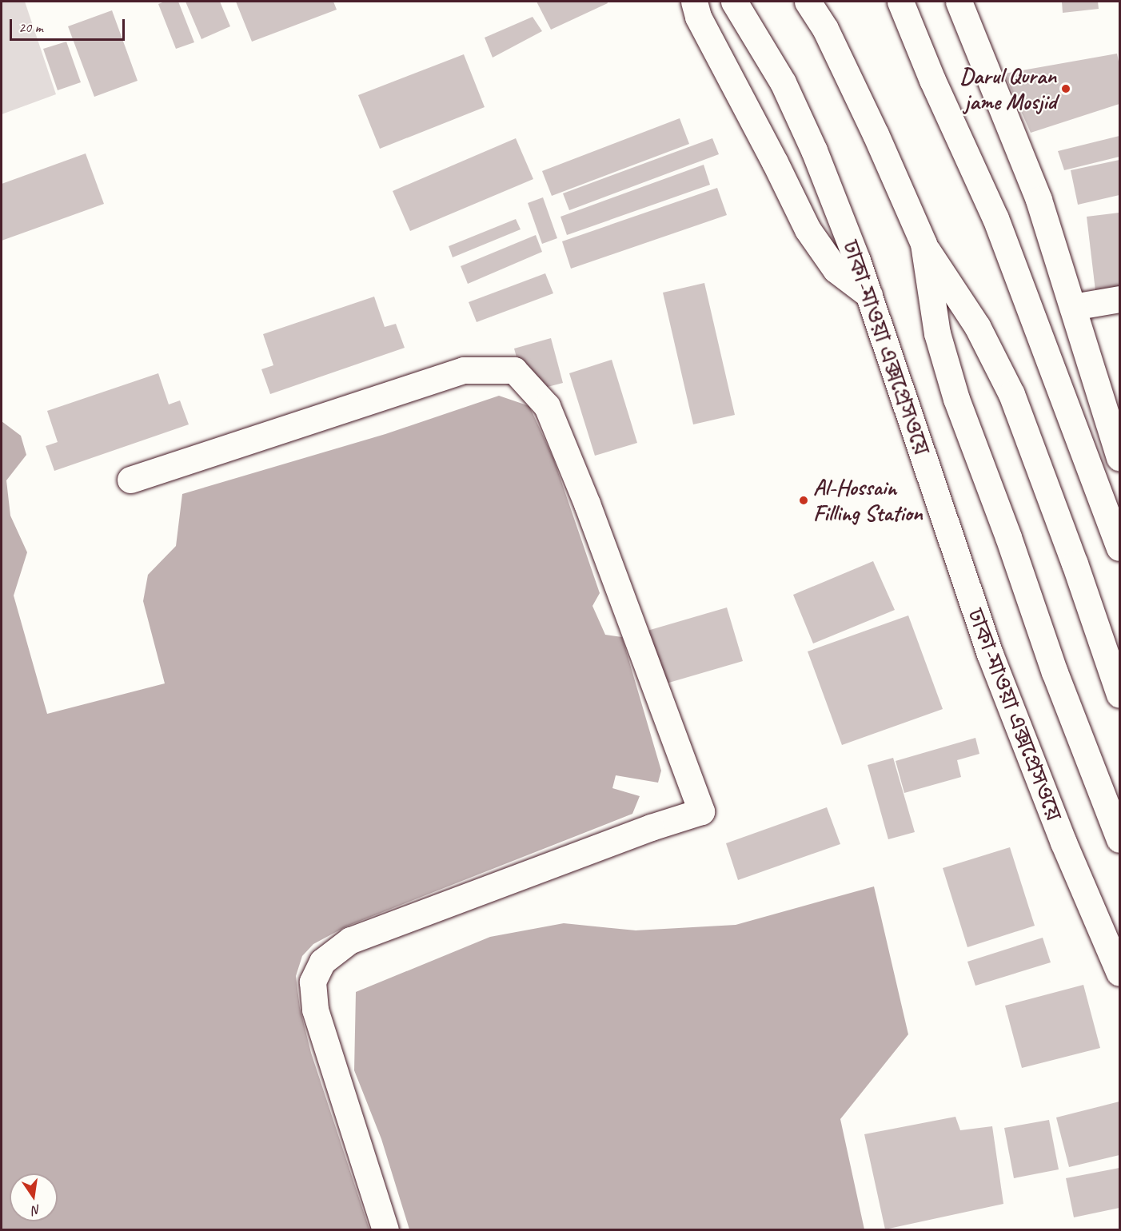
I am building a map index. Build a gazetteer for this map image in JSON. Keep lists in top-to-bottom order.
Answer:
{
  "streets": {
    "main road": ["ঢাকা-মাওয়া এক্সপ্রেসওয়ে"]
  },
  "places": ["Darul Quran jame Mosjid", "Al-Hossain Filling Station"],
  "scale_bar": "20 m",
  "north": "bottom"
}
